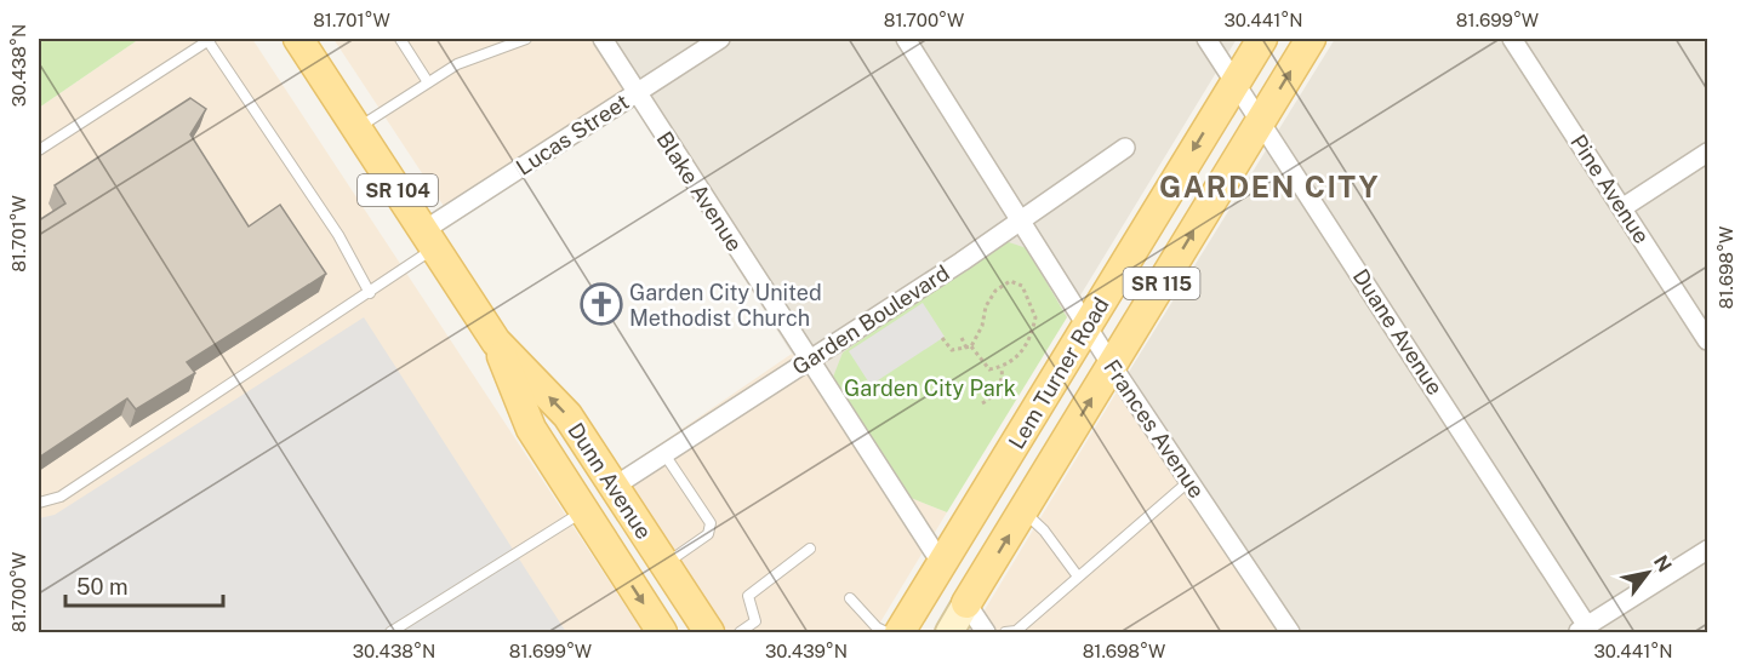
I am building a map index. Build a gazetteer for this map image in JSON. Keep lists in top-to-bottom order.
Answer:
{
  "streets": {
    "main road": [
      "SR 104",
      "SR 115",
      "Lem Turner Road",
      "Dunn Avenue"
    ],
    "street": [
      "Lucas Street",
      "Pine Avenue",
      "Blake Avenue",
      "Garden Boulevard",
      "Duane Avenue",
      "Frances Avenue"
    ]
  },
  "crossings": [
    ["Lucas Street", "Blake Avenue"],
    ["Lucas Street", "Dunn Avenue"],
    ["Blake Avenue", "Garden Boulevard"],
    ["Blake Avenue", "Lem Turner Road"],
    ["Garden Boulevard", "Frances Avenue"],
    ["Garden Boulevard", "Dunn Avenue"],
    ["Duane Avenue", "Lem Turner Road"],
    ["Lem Turner Road", "Frances Avenue"]
  ],
  "districts": ["GARDEN CITY"],
  "parks": ["Garden City Park"],
  "places": {
    "church": ["Garden City United Methodist Church"]
  },
  "scale_bar": "50 m",
  "north": "top right",
  "coordinates": [
    "81.701°W",
    "81.700°W",
    "30.441°N",
    "81.699°W",
    "30.438°N",
    "81.698°W",
    "30.439°N"
  ]
}
